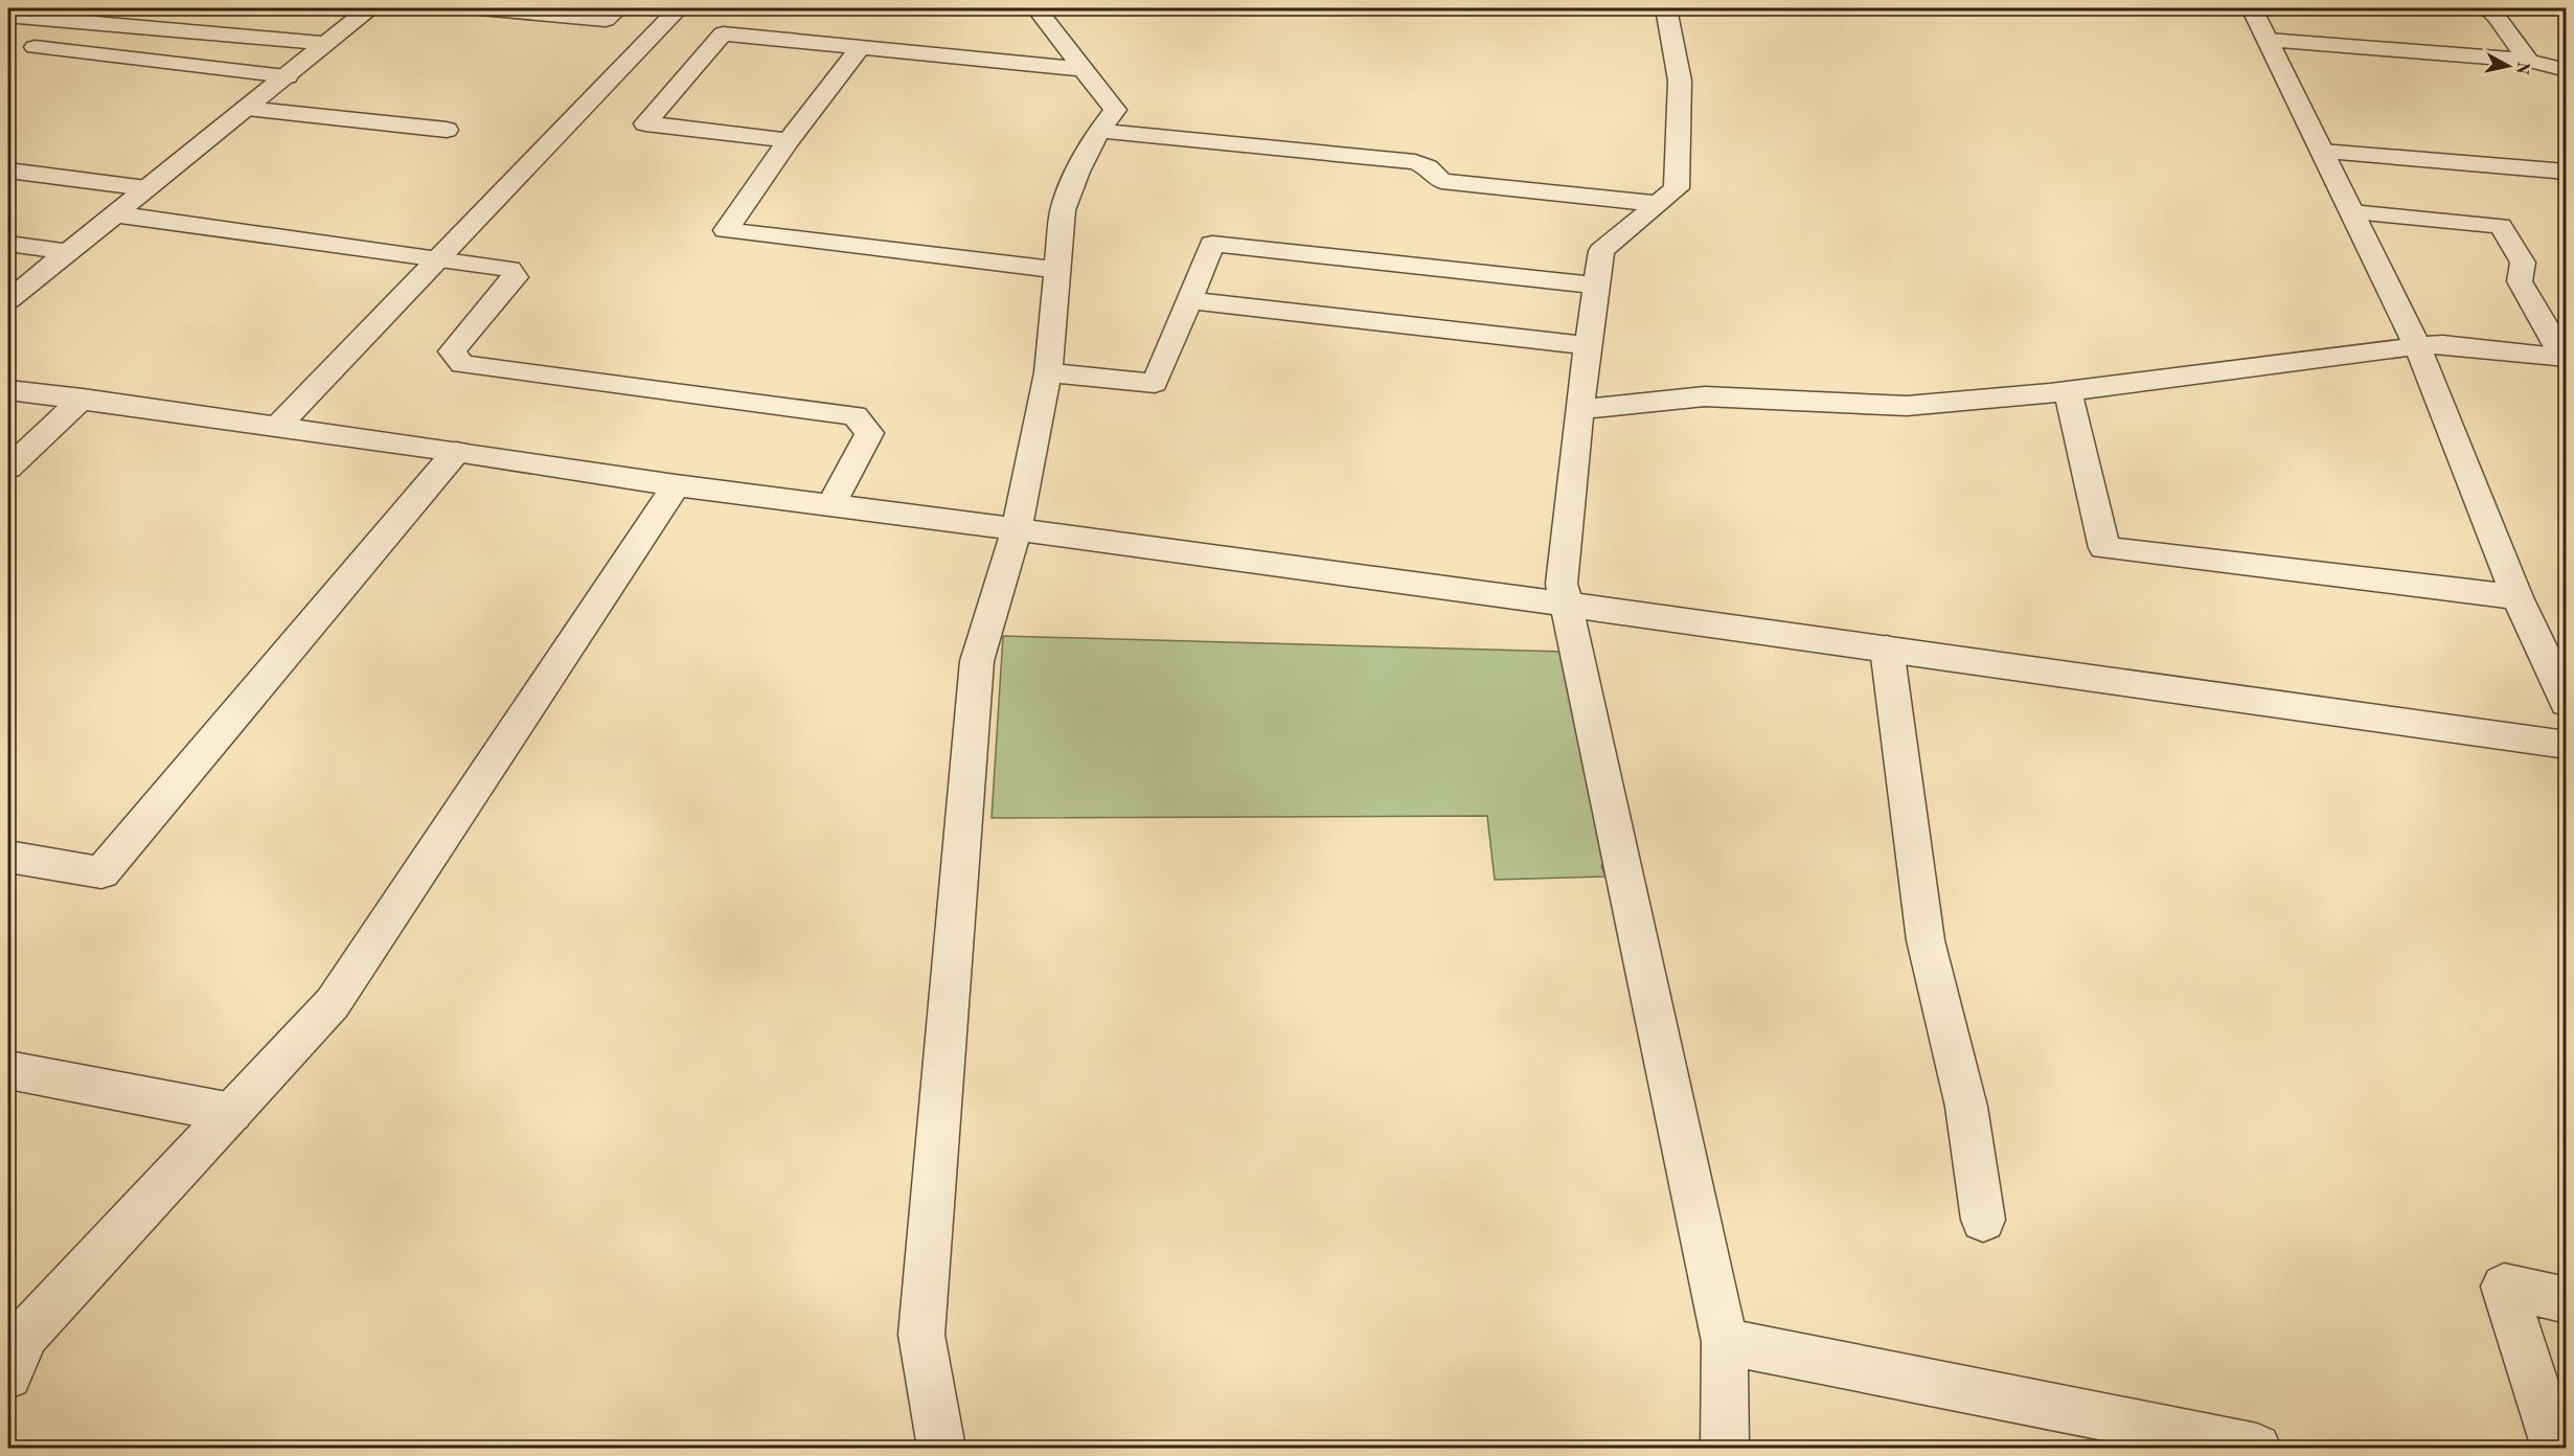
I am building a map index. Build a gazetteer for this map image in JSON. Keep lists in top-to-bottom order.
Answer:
{
  "north": "right"
}
